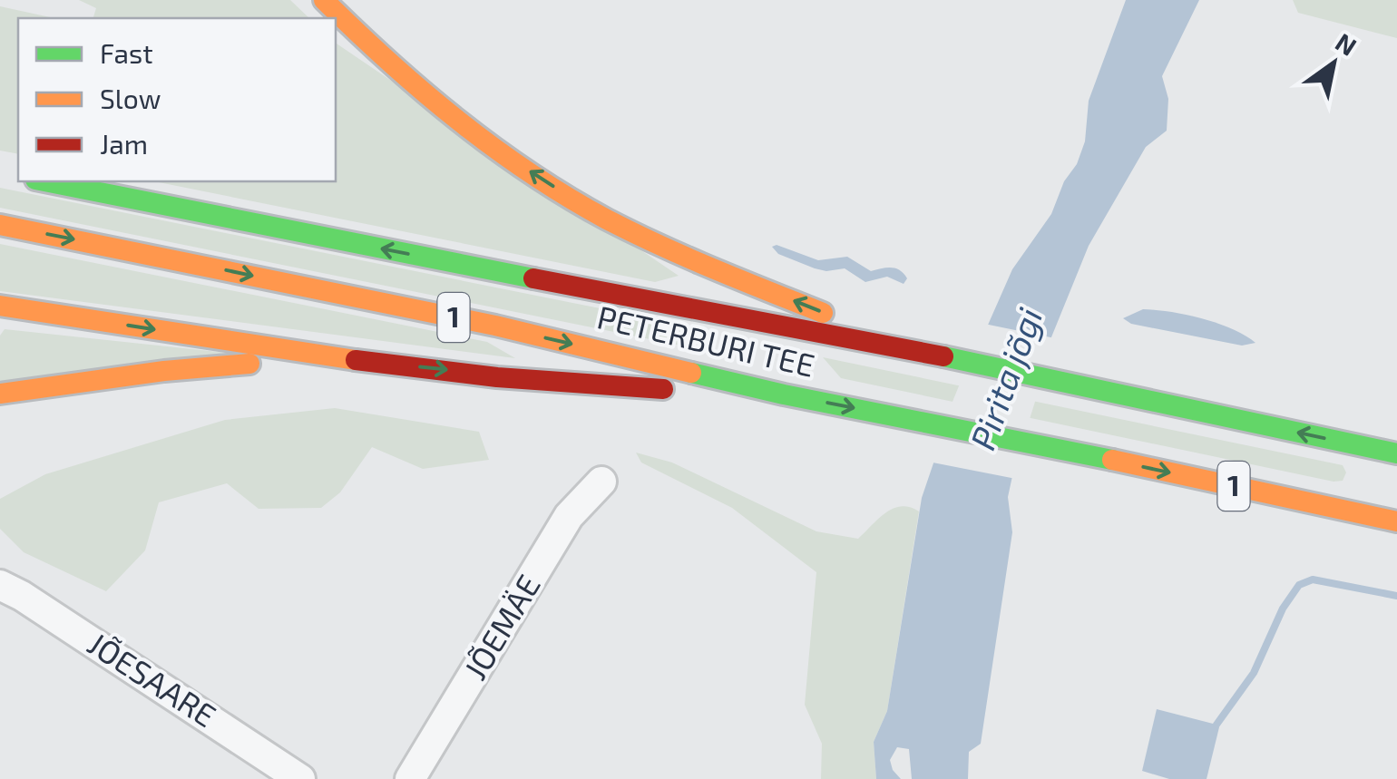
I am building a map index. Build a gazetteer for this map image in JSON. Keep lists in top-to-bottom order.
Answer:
{
  "streets": {
    "highway": ["1", "PETERBURI TEE"],
    "street": ["JÕEMÄE", "JÕESAARE"]
  },
  "water": ["Pirita jõgi"],
  "legend": ["Fast", "Slow", "Jam"],
  "north": "top right"
}
